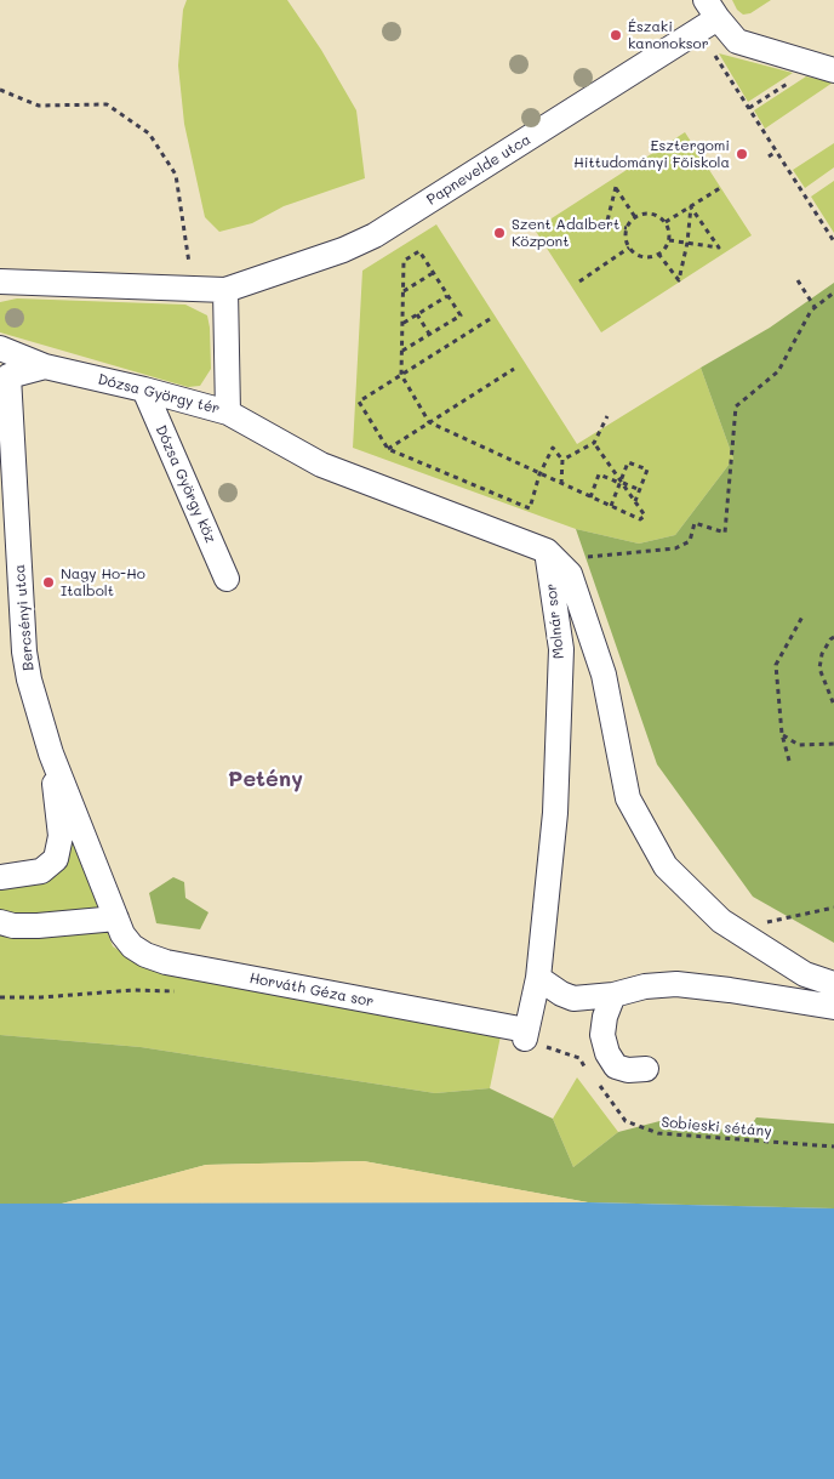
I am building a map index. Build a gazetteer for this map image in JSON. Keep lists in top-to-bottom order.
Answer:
{
  "streets": {
    "street": [
      "Papnevelde utca",
      "Dózsa György tér",
      "Dózsa György köz",
      "Bercsényi utca",
      "Molnár sor",
      "Horváth Géza sor"
    ],
    "path": ["Sobieski sétány"]
  },
  "crossings": [
    ["Papnevelde utca", "Dózsa György tér"],
    ["Dózsa György tér", "Dózsa György köz"],
    ["Dózsa György tér", "Bercsényi utca"],
    ["Bercsényi utca", "Horváth Géza sor"],
    ["Molnár sor", "Horváth Géza sor"]
  ],
  "districts": ["Petény"],
  "places": [
    "Északi kanonoksor",
    "Esztergomi Hittudományi Főiskola",
    "Szent Adalbert Központ",
    "Nagy Ho-Ho Italbolt"
  ]
}
